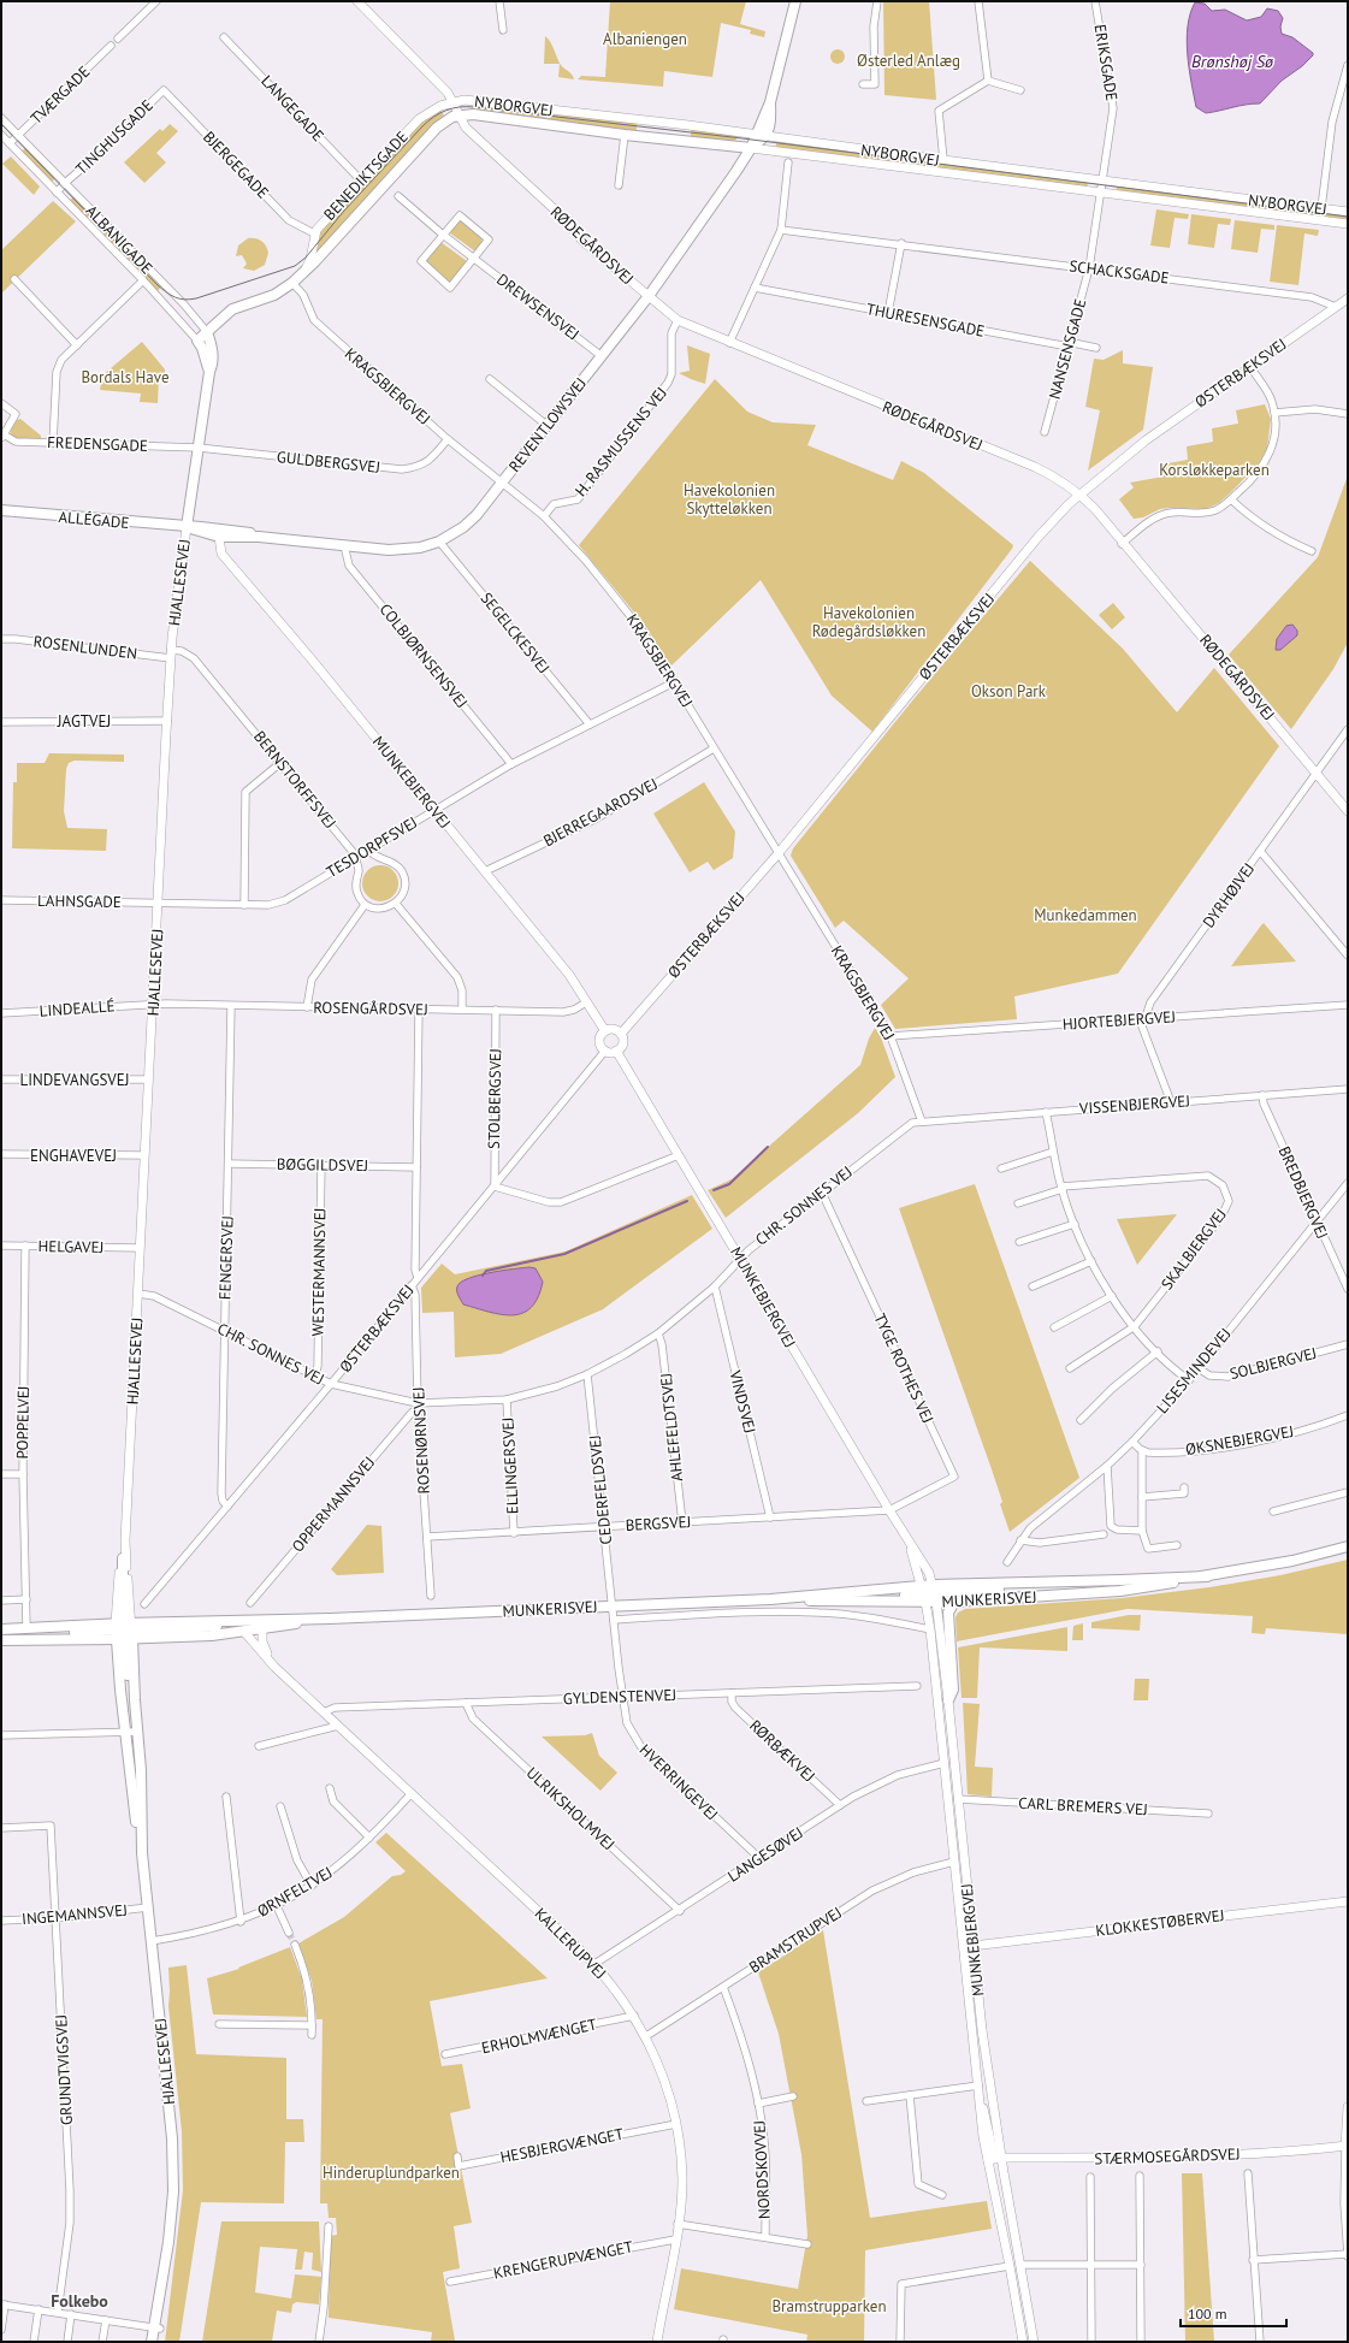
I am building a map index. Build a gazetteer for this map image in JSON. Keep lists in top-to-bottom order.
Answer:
{
  "streets": {
    "main road": [
      "NYBORGVEJ",
      "BENEDIKTSGADE",
      "ALBANIGADE",
      "REVENTLOWSVEJ",
      "ALLÉGADE",
      "HJALLESEVEJ",
      "MUNKERISVEJ"
    ],
    "street": [
      "ERIKSGADE",
      "TVÆRGADE",
      "LANGEGADE",
      "TINGHUSGADE",
      "BJERGEGADE",
      "RØDEGÅRDSVEJ",
      "SCHACKSGADE",
      "DREWSENSVEJ",
      "THURESENSGADE",
      "NANSENSGADE",
      "ØSTERBÆKSVEJ",
      "KRAGSBJERGVEJ",
      "H. RASMUSSENS VEJ",
      "FREDENSGADE",
      "GULDBERGSVEJ",
      "SEGELCKESVEJ",
      "ROSENLUNDEN",
      "COLBJØRNSENSVEJ",
      "JAGTVEJ",
      "BERNSTORFFSVEJ",
      "MUNKEBJERGVEJ",
      "BJERREGAARDSVEJ",
      "TESDORPFSVEJ",
      "DYRHØJVEJ",
      "LAHNSGADE",
      "LINDEALLÉ",
      "ROSENGÅRDSVEJ",
      "HJORTEBJERGVEJ",
      "LINDEVANGSVEJ",
      "STOLBERGSVEJ",
      "VISSENBJERGVEJ",
      "ENGHAVEVEJ",
      "BØGGILDSVEJ",
      "BREDBJERGVEJ",
      "CHR. SONNES VEJ",
      "HELGAVEJ",
      "SKALBJERGVEJ",
      "FENGERSVEJ",
      "WESTERMANNSVEJ",
      "SOLBJERGVEJ",
      "TYGE ROTHES VEJ",
      "LISESMINDEVEJ",
      "VINDSVEJ",
      "POPPELVEJ",
      "AHLEFELDTSVEJ",
      "ROSENØRNSVEJ",
      "ØKSNEBJERGVEJ",
      "ELLINGERSVEJ",
      "CEDERFELDSVEJ",
      "OPPERMANNSVEJ",
      "BERGSVEJ",
      "GYLDENSTENVEJ",
      "RØRBÆKVEJ",
      "HVERRINGEVEJ",
      "CARL BREMERS VEJ",
      "ULRIKSHOLMVEJ",
      "LANGESØVEJ",
      "ØRNFELTVEJ",
      "INGEMANNSVEJ",
      "KLOKKESTØBERVEJ",
      "BRAMSTRUPVEJ",
      "KALLERUPVEJ",
      "ERHOLMVÆNGET",
      "GRUNDTVIGSVEJ",
      "HESBJERGVÆNGET",
      "STÆRMOSEGÅRDSVEJ",
      "NORDSKOVVEJ",
      "KRENGERUPVÆNGET"
    ]
  },
  "crossings": [
    ["ERIKSGADE", "NYBORGVEJ"],
    ["ERIKSGADE", "NANSENSGADE"],
    ["TVÆRGADE", "ALBANIGADE"],
    ["NYBORGVEJ", "BENEDIKTSGADE"],
    ["NYBORGVEJ", "RØDEGÅRDSVEJ"],
    ["NYBORGVEJ", "NANSENSGADE"],
    ["NYBORGVEJ", "REVENTLOWSVEJ"],
    ["LANGEGADE", "BENEDIKTSGADE"],
    ["TINGHUSGADE", "BJERGEGADE"],
    ["TINGHUSGADE", "ALBANIGADE"],
    ["BJERGEGADE", "BENEDIKTSGADE"],
    ["BENEDIKTSGADE", "ALBANIGADE"],
    ["BENEDIKTSGADE", "RØDEGÅRDSVEJ"],
    ["BENEDIKTSGADE", "KRAGSBJERGVEJ"],
    ["ALBANIGADE", "HJALLESEVEJ"],
    ["RØDEGÅRDSVEJ", "ØSTERBÆKSVEJ"],
    ["RØDEGÅRDSVEJ", "REVENTLOWSVEJ"],
    ["RØDEGÅRDSVEJ", "H. RASMUSSENS VEJ"],
    ["RØDEGÅRDSVEJ", "DYRHØJVEJ"],
    ["SCHACKSGADE", "NANSENSGADE"],
    ["SCHACKSGADE", "ØSTERBÆKSVEJ"],
    ["DREWSENSVEJ", "REVENTLOWSVEJ"],
    ["THURESENSGADE", "NANSENSGADE"],
    ["ØSTERBÆKSVEJ", "KRAGSBJERGVEJ"],
    ["ØSTERBÆKSVEJ", "MUNKEBJERGVEJ"],
    ["ØSTERBÆKSVEJ", "STOLBERGSVEJ"],
    ["ØSTERBÆKSVEJ", "CHR. SONNES VEJ"],
    ["ØSTERBÆKSVEJ", "FENGERSVEJ"],
    ["ØSTERBÆKSVEJ", "ROSENØRNSVEJ"],
    ["KRAGSBJERGVEJ", "REVENTLOWSVEJ"],
    ["KRAGSBJERGVEJ", "H. RASMUSSENS VEJ"],
    ["KRAGSBJERGVEJ", "GULDBERGSVEJ"],
    ["KRAGSBJERGVEJ", "BJERREGAARDSVEJ"],
    ["KRAGSBJERGVEJ", "TESDORPFSVEJ"],
    ["KRAGSBJERGVEJ", "HJORTEBJERGVEJ"],
    ["KRAGSBJERGVEJ", "VISSENBJERGVEJ"],
    ["KRAGSBJERGVEJ", "CHR. SONNES VEJ"],
    ["REVENTLOWSVEJ", "ALLÉGADE"],
    ["REVENTLOWSVEJ", "HJALLESEVEJ"],
    ["REVENTLOWSVEJ", "SEGELCKESVEJ"],
    ["REVENTLOWSVEJ", "COLBJØRNSENSVEJ"],
    ["REVENTLOWSVEJ", "MUNKEBJERGVEJ"],
    ["FREDENSGADE", "GULDBERGSVEJ"],
    ["FREDENSGADE", "HJALLESEVEJ"],
    ["GULDBERGSVEJ", "HJALLESEVEJ"],
    ["ALLÉGADE", "HJALLESEVEJ"],
    ["HJALLESEVEJ", "ROSENLUNDEN"],
    ["HJALLESEVEJ", "JAGTVEJ"],
    ["HJALLESEVEJ", "BERNSTORFFSVEJ"],
    ["HJALLESEVEJ", "TESDORPFSVEJ"],
    ["HJALLESEVEJ", "LAHNSGADE"],
    ["HJALLESEVEJ", "LINDEALLÉ"],
    ["HJALLESEVEJ", "ROSENGÅRDSVEJ"],
    ["HJALLESEVEJ", "LINDEVANGSVEJ"],
    ["HJALLESEVEJ", "ENGHAVEVEJ"],
    ["HJALLESEVEJ", "CHR. SONNES VEJ"],
    ["HJALLESEVEJ", "HELGAVEJ"],
    ["HJALLESEVEJ", "MUNKERISVEJ"],
    ["HJALLESEVEJ", "ØRNFELTVEJ"],
    ["HJALLESEVEJ", "INGEMANNSVEJ"],
    ["SEGELCKESVEJ", "TESDORPFSVEJ"],
    ["ROSENLUNDEN", "BERNSTORFFSVEJ"],
    ["COLBJØRNSENSVEJ", "TESDORPFSVEJ"],
    ["BERNSTORFFSVEJ", "TESDORPFSVEJ"],
    ["MUNKEBJERGVEJ", "BJERREGAARDSVEJ"],
    ["MUNKEBJERGVEJ", "TESDORPFSVEJ"],
    ["MUNKEBJERGVEJ", "ROSENGÅRDSVEJ"],
    ["MUNKEBJERGVEJ", "CHR. SONNES VEJ"],
    ["MUNKEBJERGVEJ", "TYGE ROTHES VEJ"],
    ["MUNKEBJERGVEJ", "BERGSVEJ"],
    ["MUNKEBJERGVEJ", "MUNKERISVEJ"],
    ["MUNKEBJERGVEJ", "CARL BREMERS VEJ"],
    ["MUNKEBJERGVEJ", "LANGESØVEJ"],
    ["MUNKEBJERGVEJ", "KLOKKESTØBERVEJ"],
    ["MUNKEBJERGVEJ", "BRAMSTRUPVEJ"],
    ["MUNKEBJERGVEJ", "STÆRMOSEGÅRDSVEJ"],
    ["TESDORPFSVEJ", "LAHNSGADE"],
    ["DYRHØJVEJ", "HJORTEBJERGVEJ"],
    ["LINDEALLÉ", "ROSENGÅRDSVEJ"],
    ["ROSENGÅRDSVEJ", "STOLBERGSVEJ"],
    ["ROSENGÅRDSVEJ", "FENGERSVEJ"],
    ["VISSENBJERGVEJ", "BREDBJERGVEJ"],
    ["VISSENBJERGVEJ", "CHR. SONNES VEJ"],
    ["BØGGILDSVEJ", "FENGERSVEJ"],
    ["BØGGILDSVEJ", "WESTERMANNSVEJ"],
    ["BREDBJERGVEJ", "LISESMINDEVEJ"],
    ["CHR. SONNES VEJ", "FENGERSVEJ"],
    ["CHR. SONNES VEJ", "WESTERMANNSVEJ"],
    ["CHR. SONNES VEJ", "TYGE ROTHES VEJ"],
    ["CHR. SONNES VEJ", "VINDSVEJ"],
    ["CHR. SONNES VEJ", "AHLEFELDTSVEJ"],
    ["CHR. SONNES VEJ", "ROSENØRNSVEJ"],
    ["CHR. SONNES VEJ", "ELLINGERSVEJ"],
    ["CHR. SONNES VEJ", "CEDERFELDSVEJ"],
    ["CHR. SONNES VEJ", "OPPERMANNSVEJ"],
    ["HELGAVEJ", "POPPELVEJ"],
    ["SOLBJERGVEJ", "LISESMINDEVEJ"],
    ["TYGE ROTHES VEJ", "BERGSVEJ"],
    ["VINDSVEJ", "BERGSVEJ"],
    ["AHLEFELDTSVEJ", "BERGSVEJ"],
    ["ROSENØRNSVEJ", "OPPERMANNSVEJ"],
    ["ROSENØRNSVEJ", "BERGSVEJ"],
    ["ELLINGERSVEJ", "BERGSVEJ"],
    ["CEDERFELDSVEJ", "BERGSVEJ"],
    ["CEDERFELDSVEJ", "MUNKERISVEJ"],
    ["CEDERFELDSVEJ", "HVERRINGEVEJ"],
    ["MUNKERISVEJ", "HVERRINGEVEJ"],
    ["MUNKERISVEJ", "KALLERUPVEJ"],
    ["GYLDENSTENVEJ", "RØRBÆKVEJ"],
    ["GYLDENSTENVEJ", "HVERRINGEVEJ"],
    ["GYLDENSTENVEJ", "ULRIKSHOLMVEJ"],
    ["GYLDENSTENVEJ", "KALLERUPVEJ"],
    ["RØRBÆKVEJ", "LANGESØVEJ"],
    ["HVERRINGEVEJ", "LANGESØVEJ"],
    ["ULRIKSHOLMVEJ", "LANGESØVEJ"],
    ["LANGESØVEJ", "KALLERUPVEJ"],
    ["ØRNFELTVEJ", "KALLERUPVEJ"],
    ["INGEMANNSVEJ", "GRUNDTVIGSVEJ"],
    ["BRAMSTRUPVEJ", "KALLERUPVEJ"],
    ["BRAMSTRUPVEJ", "NORDSKOVVEJ"],
    ["KALLERUPVEJ", "ERHOLMVÆNGET"],
    ["KALLERUPVEJ", "HESBJERGVÆNGET"],
    ["KALLERUPVEJ", "KRENGERUPVÆNGET"]
  ],
  "districts": ["Folkebo"],
  "water": ["Brønshøj Sø"],
  "parks": [
    "Albaniengen",
    "Østerled Anlæg",
    "Bordals Have",
    "Korsløkkeparken",
    "Havekolonien Skytteløkken",
    "Havekolonien Rødegårdsløkken",
    "Okson Park",
    "Munkedammen",
    "Hinderuplundparken",
    "Bramstrupparken"
  ],
  "scale_bar": "100 m"
}
